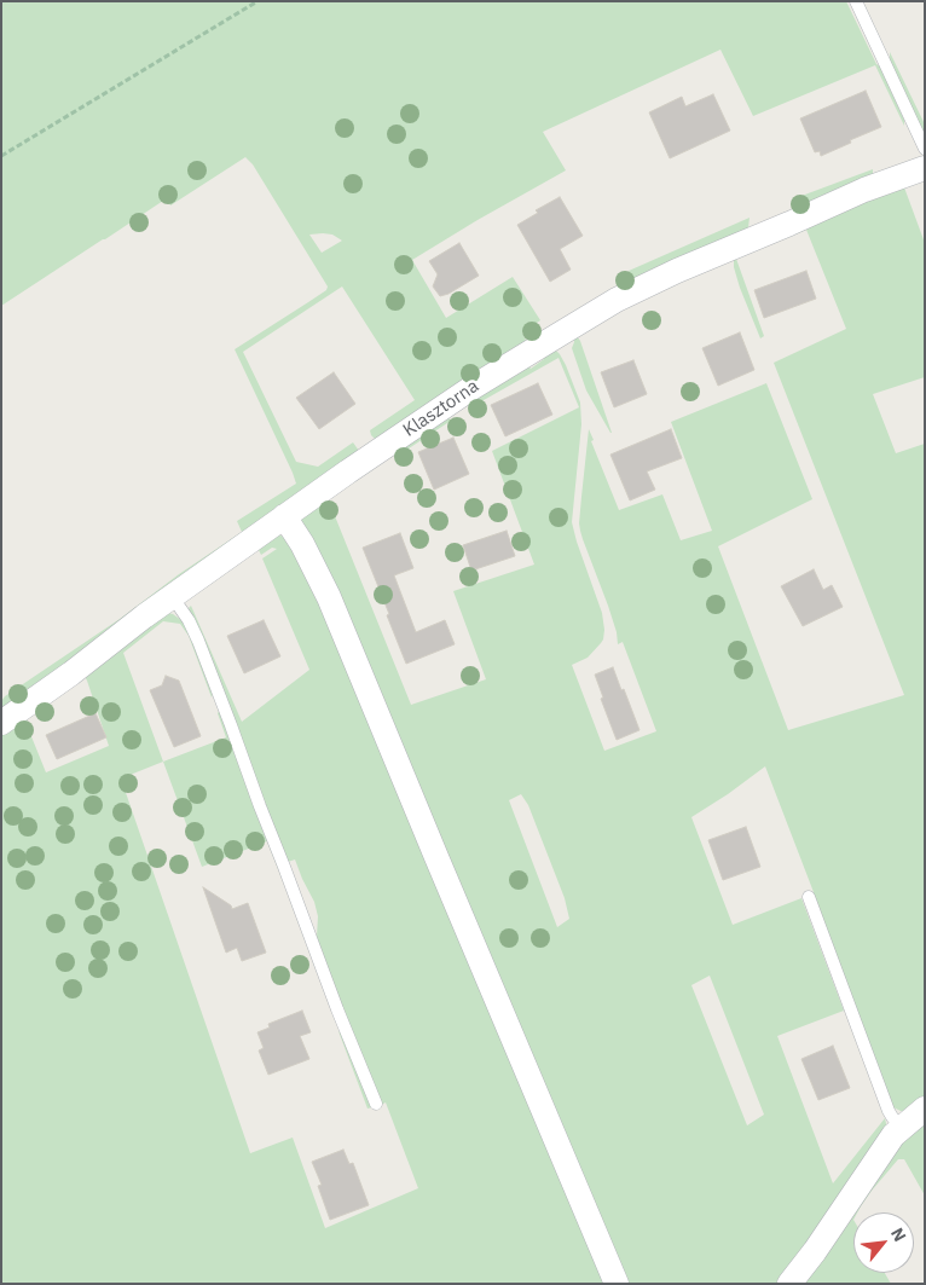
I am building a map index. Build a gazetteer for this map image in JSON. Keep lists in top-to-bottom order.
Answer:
{
  "streets": {
    "street": ["Klasztorna"]
  },
  "north": "top right"
}
